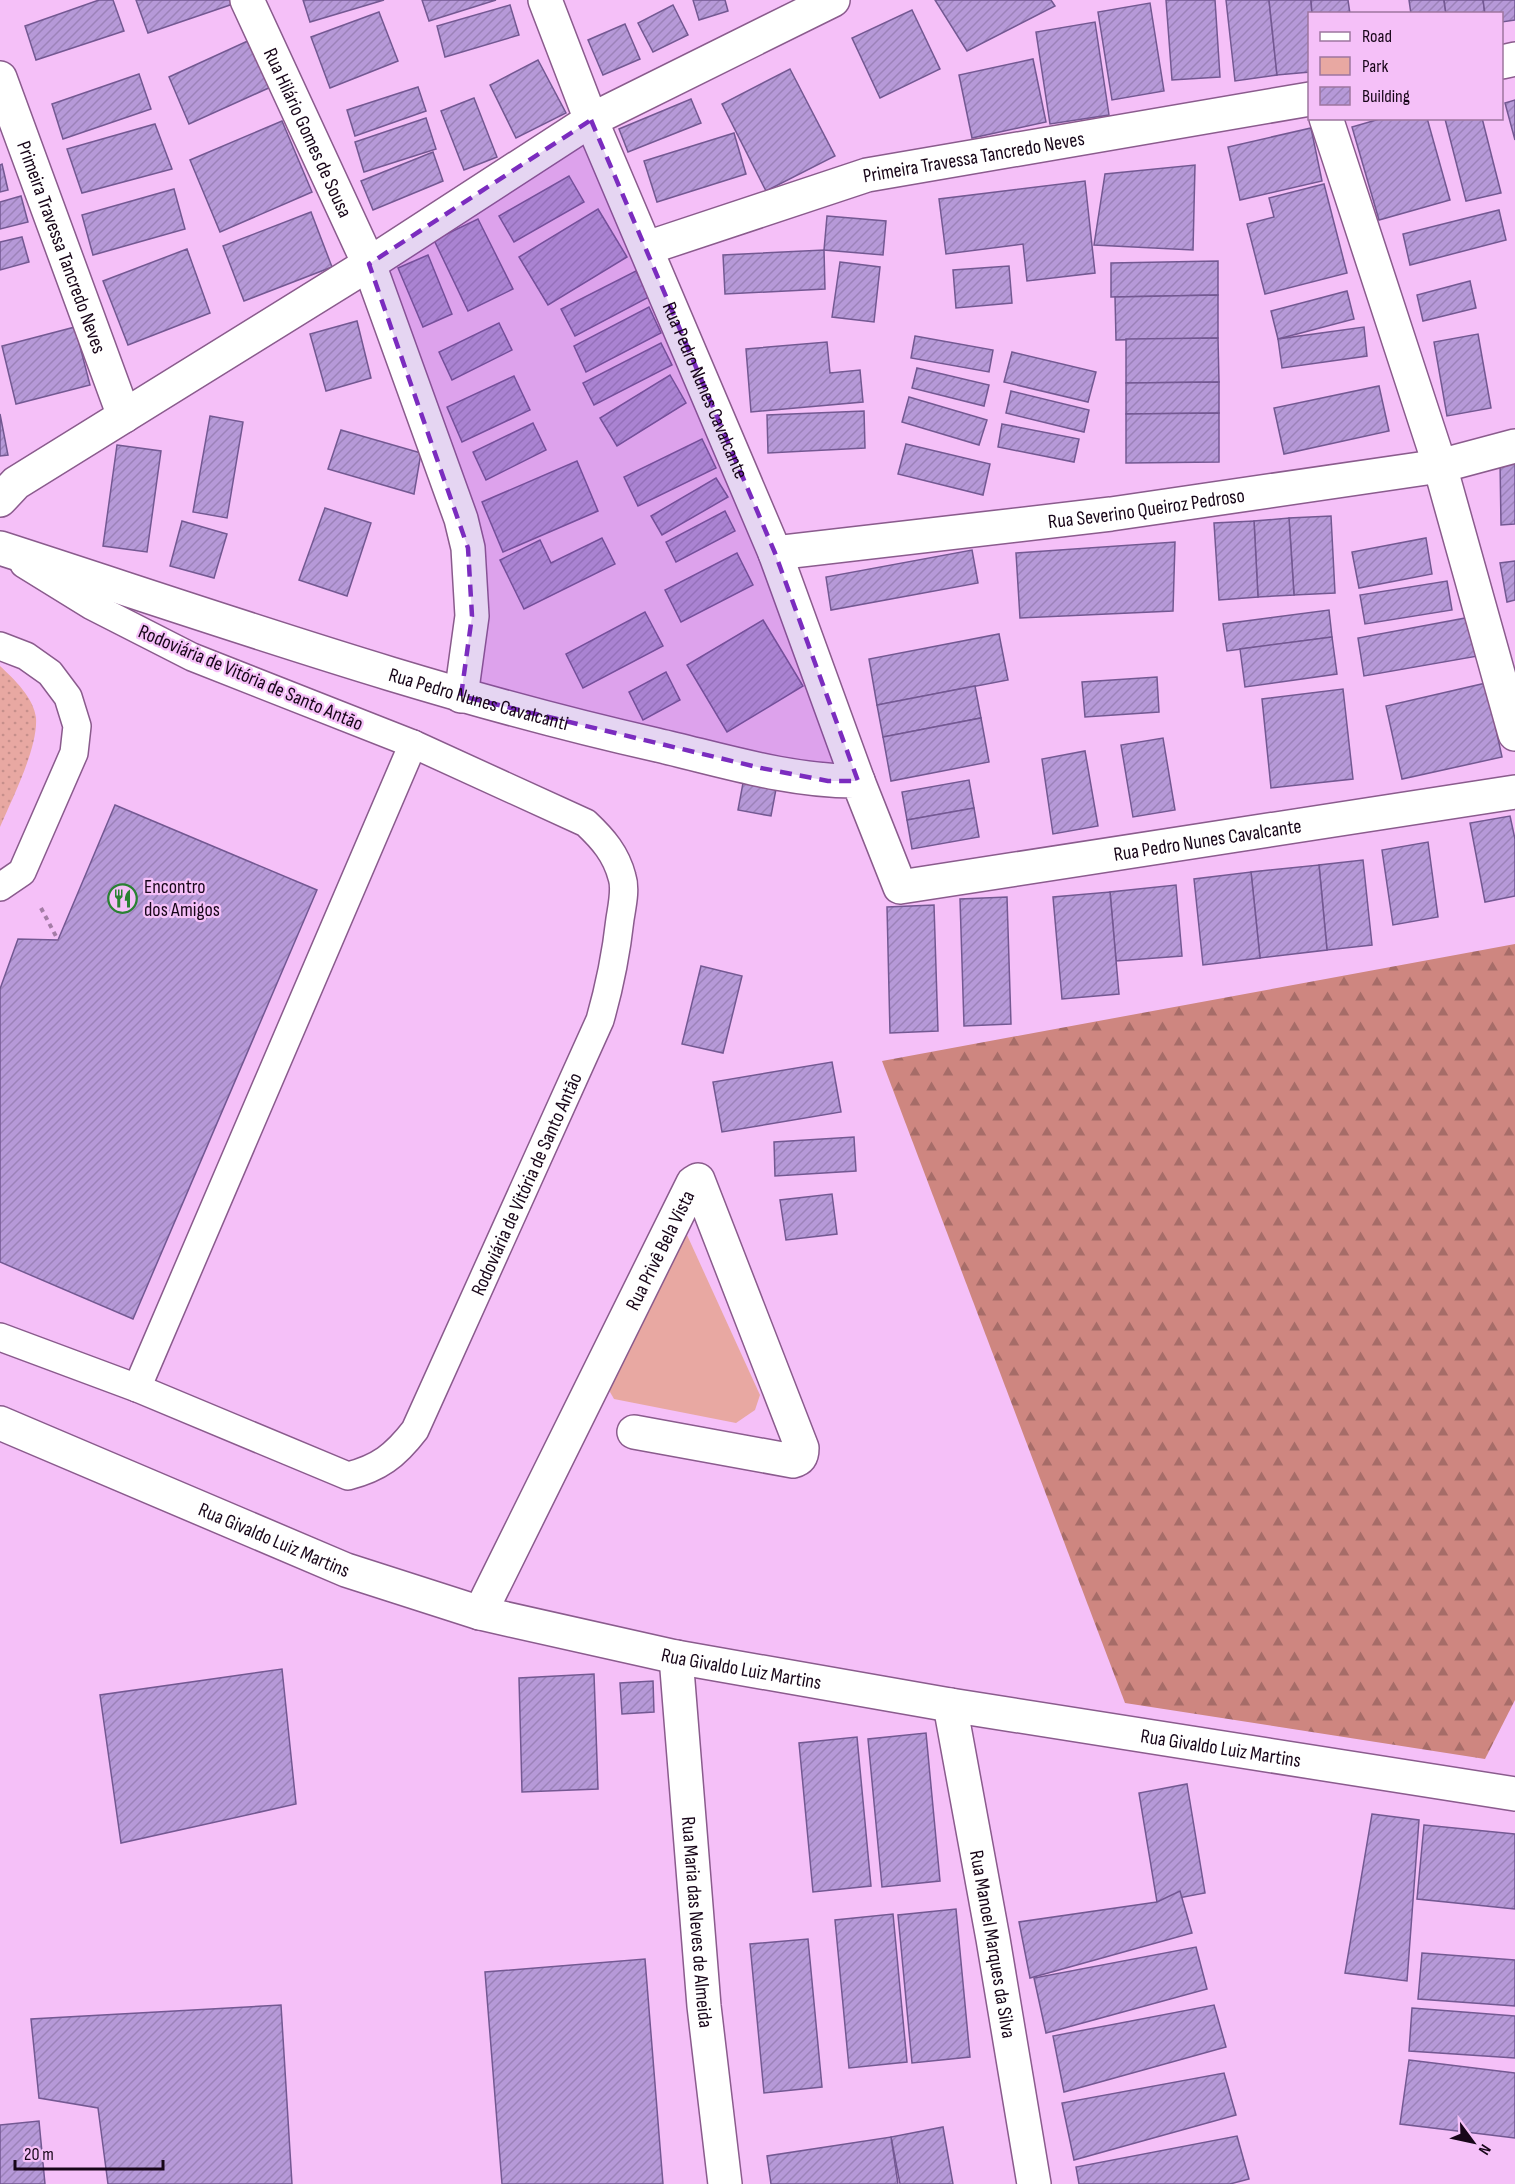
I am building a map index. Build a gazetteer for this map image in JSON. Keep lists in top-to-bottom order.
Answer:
{
  "streets": {
    "street": [
      "Rua Hilário Gomes de Sousa",
      "Primeira Travessa Tancredo Neves",
      "Rua Pedro Nunes Cavalcante",
      "Rua Severino Queiroz Pedroso",
      "Rua Pedro Nunes Cavalcanti",
      "Rua Privê Bela Vista",
      "Rua Givaldo Luiz Martins",
      "Rua Maria das Neves de Almeida",
      "Rua Manoel Marques da Silva"
    ],
    "lane": ["Rodoviária de Vitória de Santo Antão"]
  },
  "crossings": [
    ["Rua Hilário Gomes de Sousa", "Rua Pedro Nunes Cavalcanti"],
    ["Primeira Travessa Tancredo Neves", "Rua Pedro Nunes Cavalcante"],
    ["Rua Pedro Nunes Cavalcante", "Rua Severino Queiroz Pedroso"],
    ["Rua Pedro Nunes Cavalcante", "Rua Pedro Nunes Cavalcanti"],
    ["Rodoviária de Vitória de Santo Antão", "Rua Pedro Nunes Cavalcanti"],
    ["Rua Privê Bela Vista", "Rua Givaldo Luiz Martins"],
    ["Rua Givaldo Luiz Martins", "Rua Maria das Neves de Almeida"],
    ["Rua Givaldo Luiz Martins", "Rua Manoel Marques da Silva"]
  ],
  "places": {
    "restaurant": ["Encontro dos Amigos"]
  },
  "legend": ["Road", "Park", "Building"],
  "scale_bar": "20 m",
  "north": "bottom right"
}
